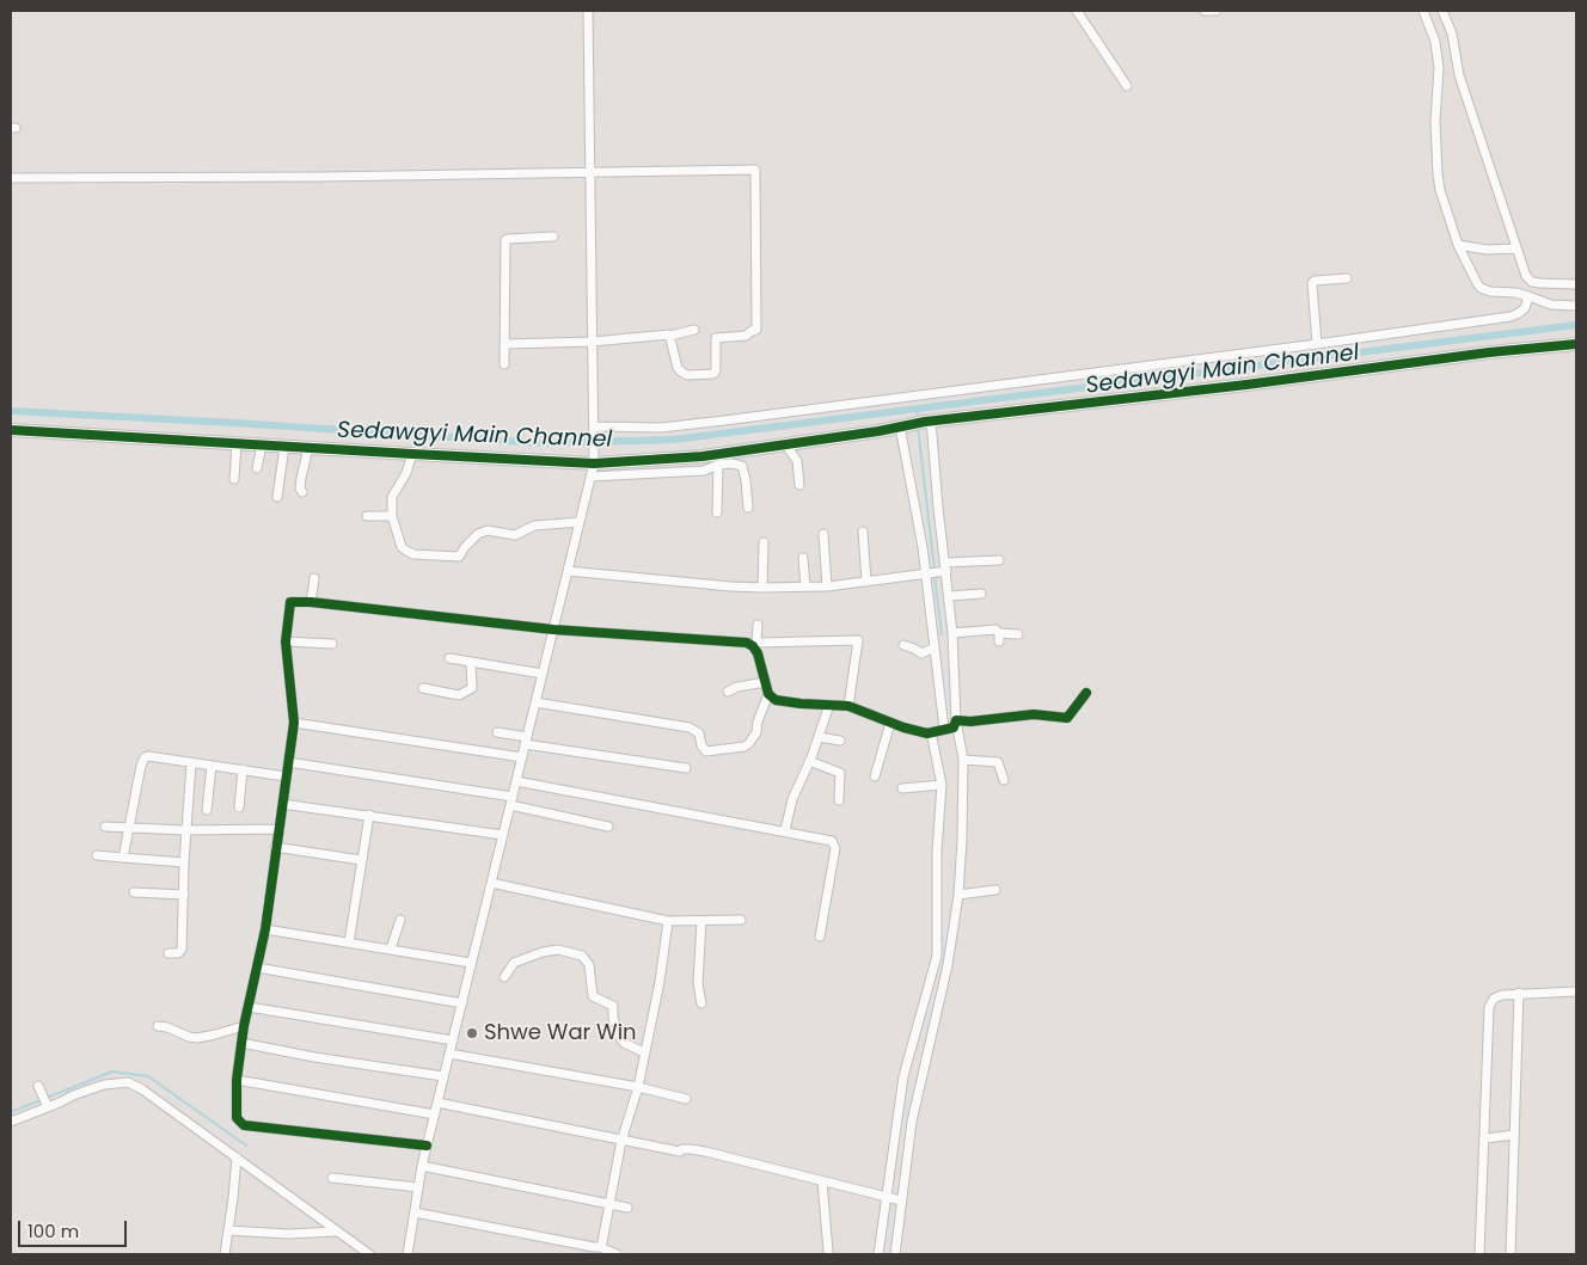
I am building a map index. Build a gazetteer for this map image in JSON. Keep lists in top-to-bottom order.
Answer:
{
  "water": ["Sedawgyi Main Channel"],
  "places": ["Shwe War Win"],
  "scale_bar": "100 m"
}
